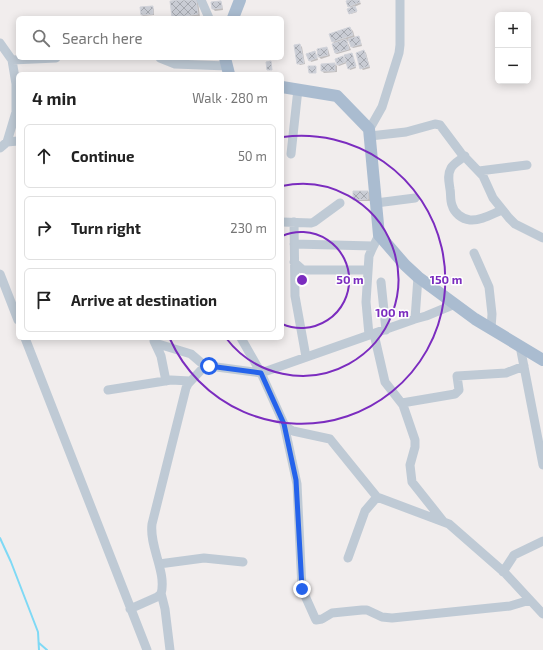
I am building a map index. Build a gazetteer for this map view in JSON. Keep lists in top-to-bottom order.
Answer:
{
  "page": {
    "map_buttons": ["+", "−"],
    "search": "Search here",
    "heading": ["4 min", "Walk · 280 m"],
    "list": [
      ["Continue", "50 m"],
      ["Turn right", "230 m"],
      "Arrive at destination"
    ]
  },
  "rings": ["50 m", "150 m", "100 m"]
}
